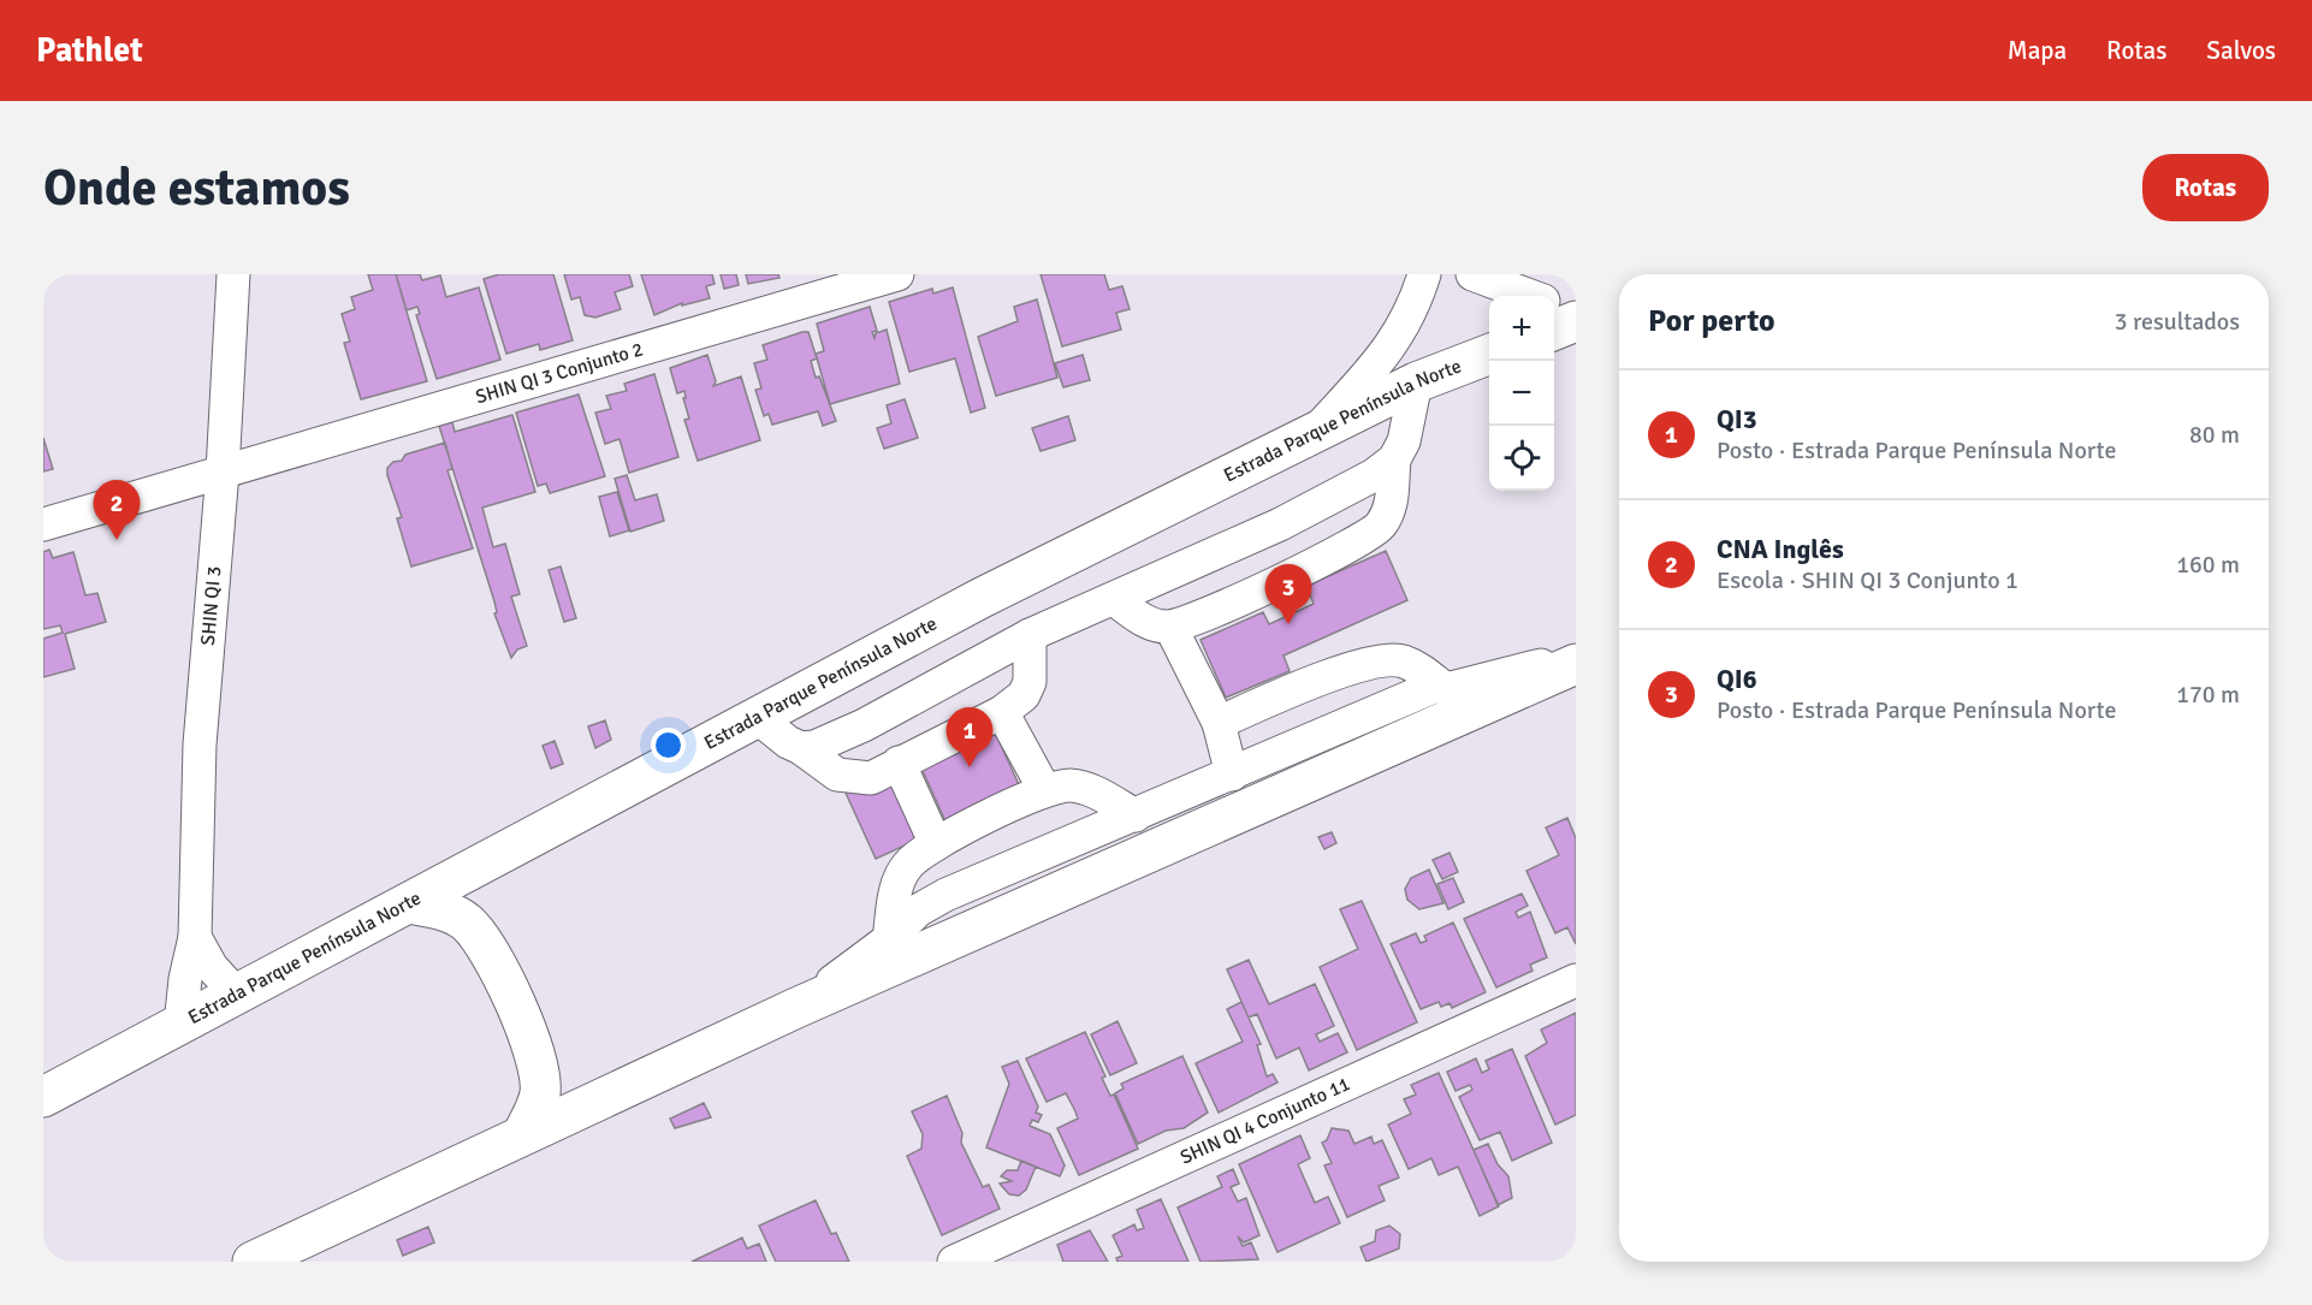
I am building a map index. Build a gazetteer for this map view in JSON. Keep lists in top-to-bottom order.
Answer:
{
  "streets": {
    "main road": ["Estrada Parque Península Norte"],
    "street": ["SHIN QI 3 Conjunto 2", "SHIN QI 3", "SHIN QI 4 Conjunto 11"]
  },
  "crossings": [
    ["SHIN QI 3 Conjunto 2", "SHIN QI 3"],
    ["Estrada Parque Península Norte", "SHIN QI 3"]
  ],
  "page": {
    "header": "Pathlet",
    "nav": ["Mapa", "Rotas", "Salvos"],
    "buttons": "Rotas",
    "title": "Onde estamos",
    "heading": ["Por perto", "3 resultados"],
    "map_buttons": ["+", "−"],
    "list": [
      {
        "mark": "1",
        "name": "QI3",
        "note": "Posto · Estrada Parque Península Norte",
        "value": "80 m"
      },
      {
        "mark": "2",
        "name": "CNA Inglês",
        "note": "Escola · SHIN QI 3 Conjunto 1",
        "value": "160 m"
      },
      {
        "mark": "3",
        "name": "QI6",
        "note": "Posto · Estrada Parque Península Norte",
        "value": "170 m"
      }
    ],
    "pins": ["2", "3", "1"]
  }
}
